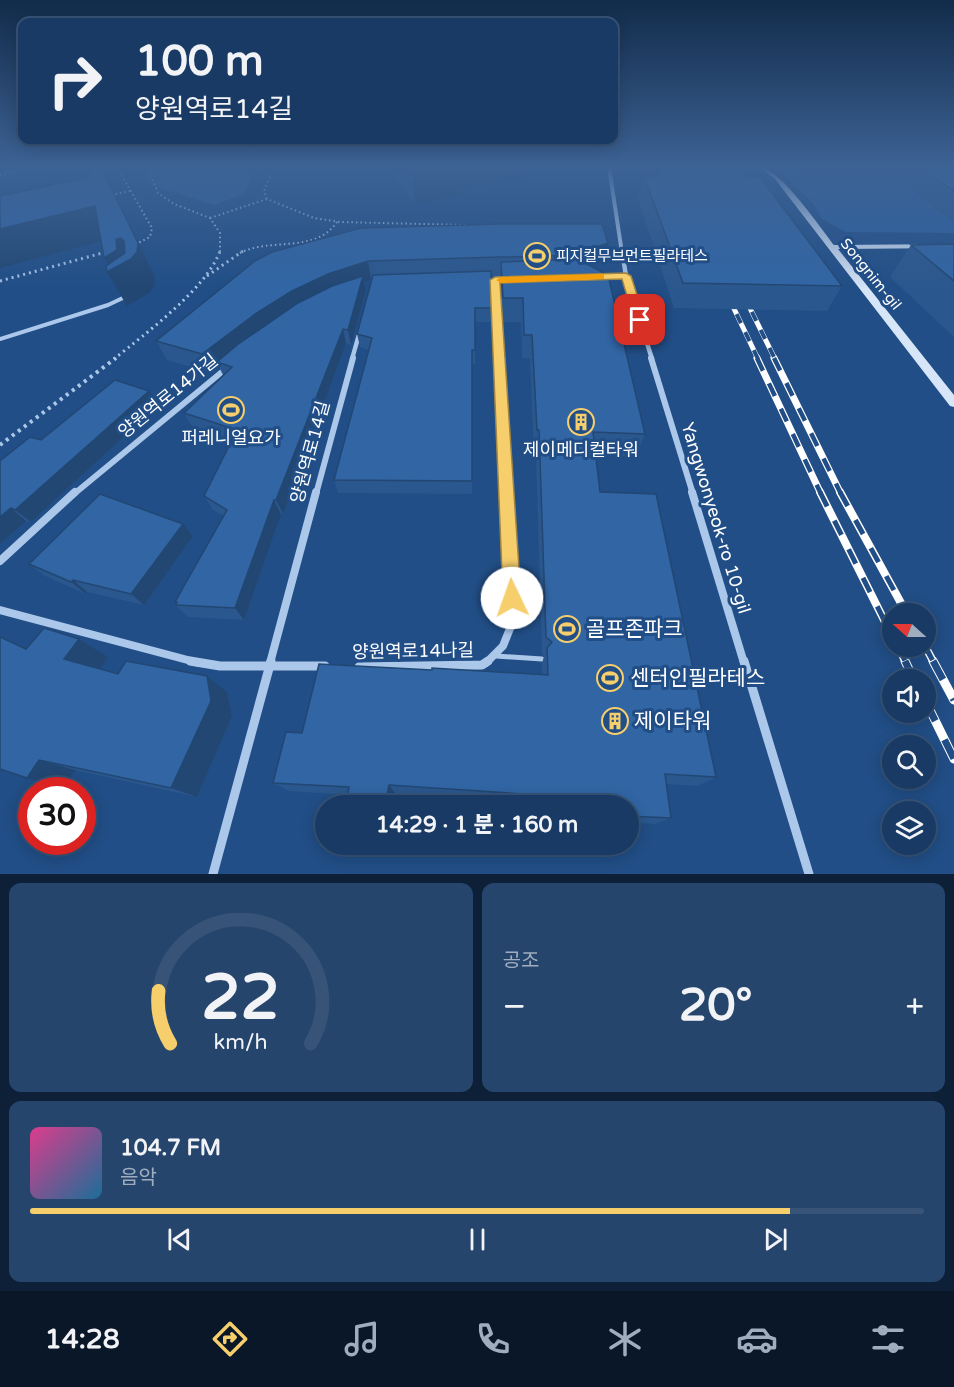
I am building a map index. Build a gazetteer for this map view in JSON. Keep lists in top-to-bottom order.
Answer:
{
  "streets": {
    "street": [
      "Songnim-gil",
      "양원역로14가길",
      "양원역로14길",
      "Yangwonyeok-ro 10-gil",
      "양원역로14나길"
    ]
  },
  "crossings": [
    ["양원역로14길", "양원역로14나길"]
  ],
  "places": {
    "sports": [
      "피지컬무브먼트필라테스",
      "퍼레니얼요가",
      "골프존파크",
      "센터인필라테스"
    ],
    "building": ["제이메디컬타워", "제이타워"]
  },
  "north": "left",
  "page": {
    "turn": ["100 m", "양원역로14길"],
    "limit": "30",
    "trip": "14:29 · 1 분 · 160 m",
    "tile": "공조",
    "heat": ["−", "20°", "+"],
    "song": ["104.7 FM", "음악"],
    "tabs": "14:28",
    "gauge": ["22", "km/h"]
  }
}
